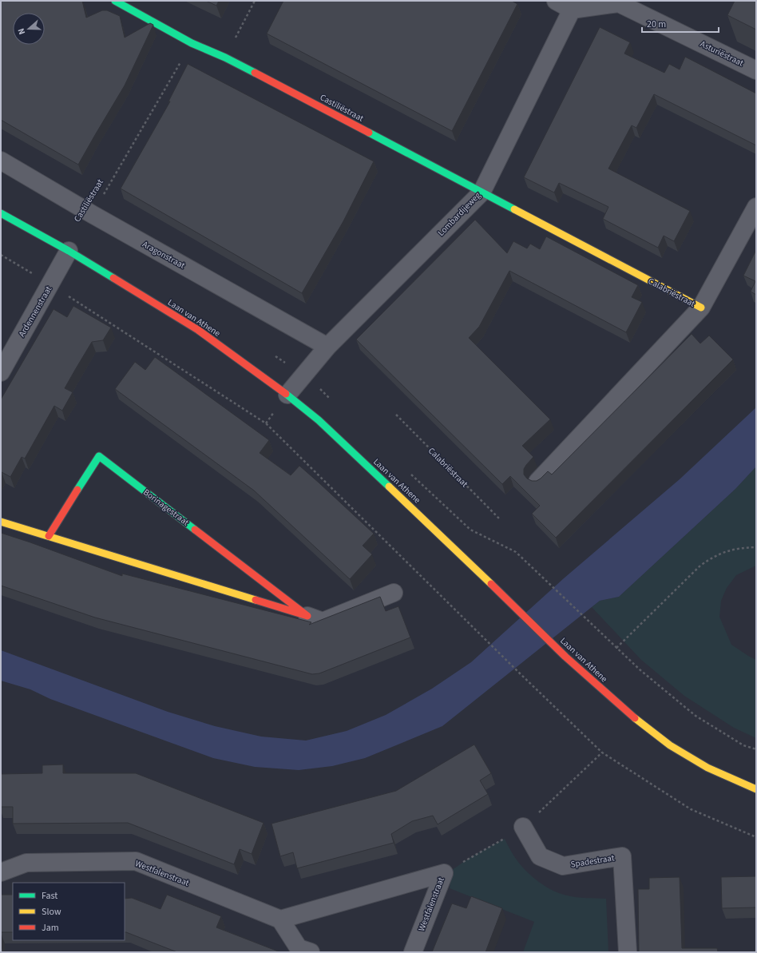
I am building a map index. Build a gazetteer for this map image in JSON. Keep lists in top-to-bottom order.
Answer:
{
  "streets": {
    "street": [
      "Asturiëstraat",
      "Castiliëstraat",
      "Lombardijeweg",
      "Aragonstraat",
      "Calabriëstraat",
      "Ardennenstraat",
      "Laan van Athene",
      "Borinagestraat",
      "Spadestraat",
      "Westfalenstraat"
    ]
  },
  "crossings": [
    ["Castiliëstraat", "Lombardijeweg"],
    ["Castiliëstraat", "Aragonstraat"],
    ["Castiliëstraat", "Calabriëstraat"],
    ["Lombardijeweg", "Aragonstraat"],
    ["Lombardijeweg", "Calabriëstraat"],
    ["Lombardijeweg", "Laan van Athene"],
    ["Ardennenstraat", "Laan van Athene"]
  ],
  "legend": ["Fast", "Slow", "Jam"],
  "scale_bar": "20 m",
  "north": "left"
}
